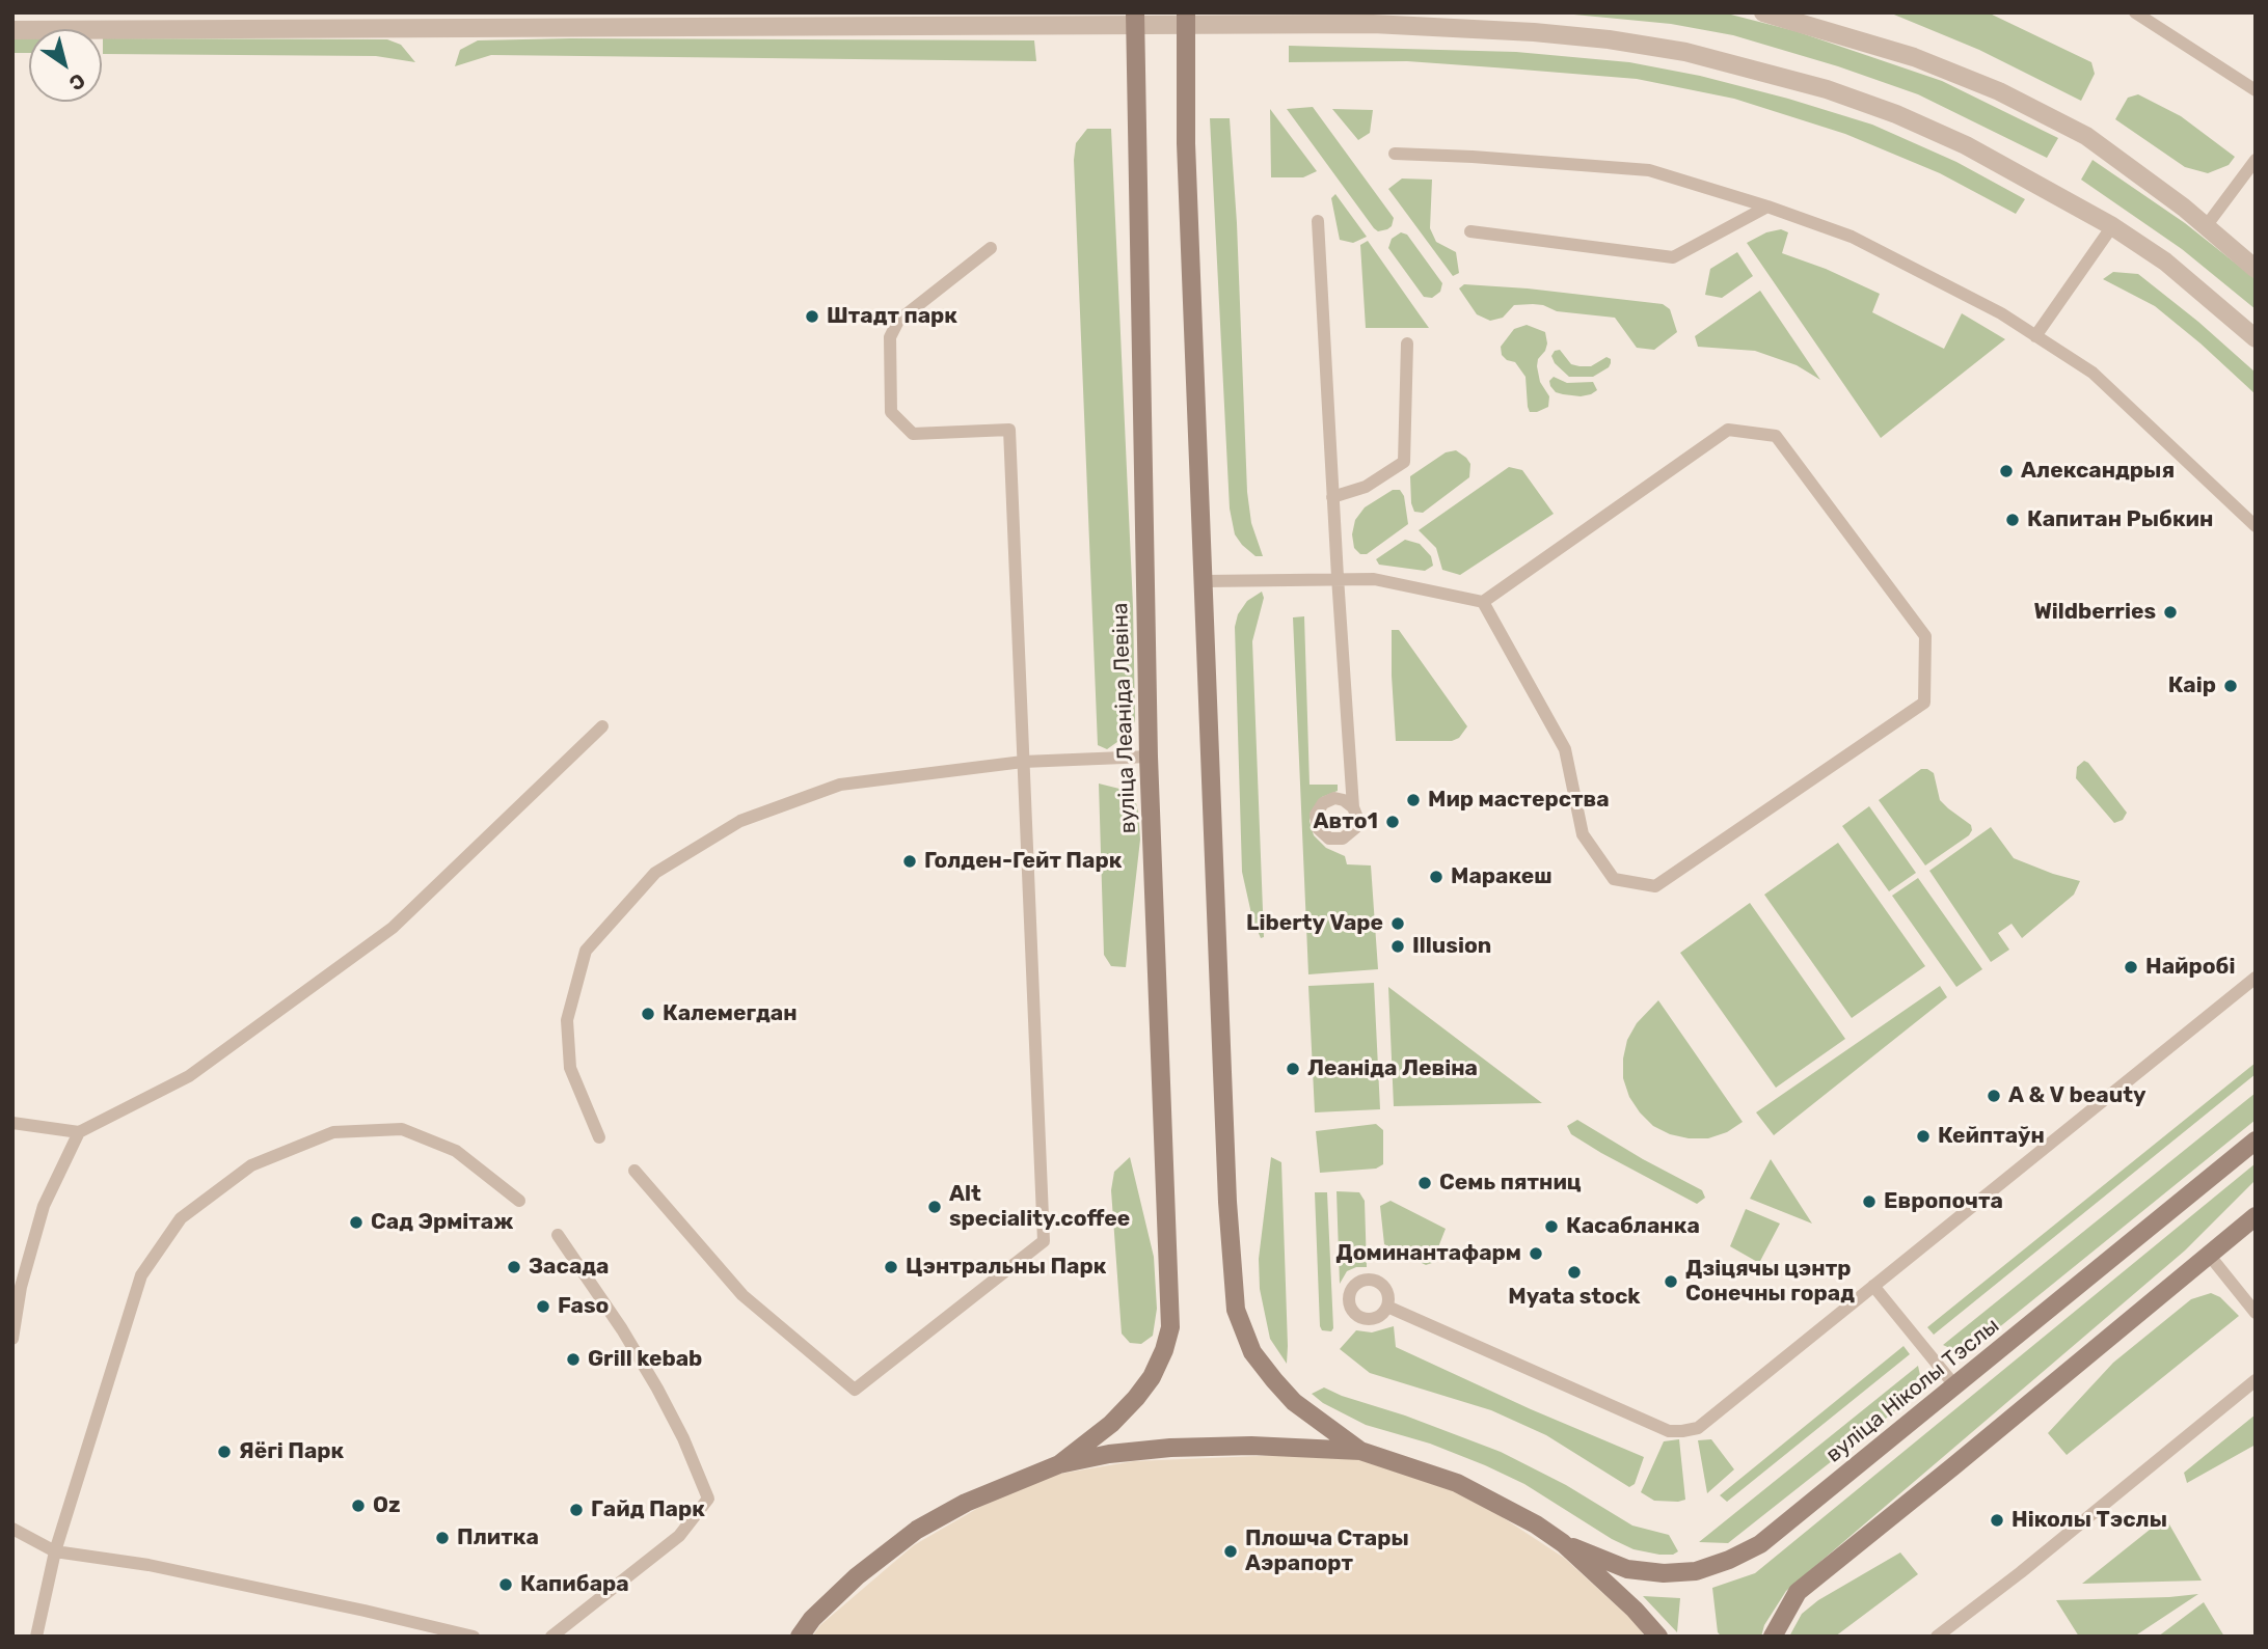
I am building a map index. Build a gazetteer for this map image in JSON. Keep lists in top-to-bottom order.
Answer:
{
  "streets": {
    "main road": ["вуліца Леаніда Левіна", "вуліца Ніколы Тэслы"]
  },
  "places": [
    "Штадт парк",
    "Александрыя",
    "Капитан Рыбкин",
    "Wildberries",
    "Каір",
    "Мир мастерства",
    "Авто1",
    "Голден-Гейт Парк",
    "Маракеш",
    "Liberty Vape",
    "Illusion",
    "Найробі",
    "Калемегдан",
    "Леаніда Левіна",
    "A & V beauty",
    "Кейптаўн",
    "Семь пятниц",
    "Европочта",
    "Alt speciality.coffee",
    "Сад Эрмітаж",
    "Касабланка",
    "Доминантафарм",
    "Засада",
    "Цэнтральны Парк",
    "Myata stock",
    "Дзіцячы цэнтр Сонечны горад",
    "Faso",
    "Grill kebab",
    "Яёгі Парк",
    "Oz",
    "Гайд Парк",
    "Ніколы Тэслы",
    "Плитка",
    "Плошча Стары Аэрапорт",
    "Капибара"
  ],
  "north": "bottom right"
}
